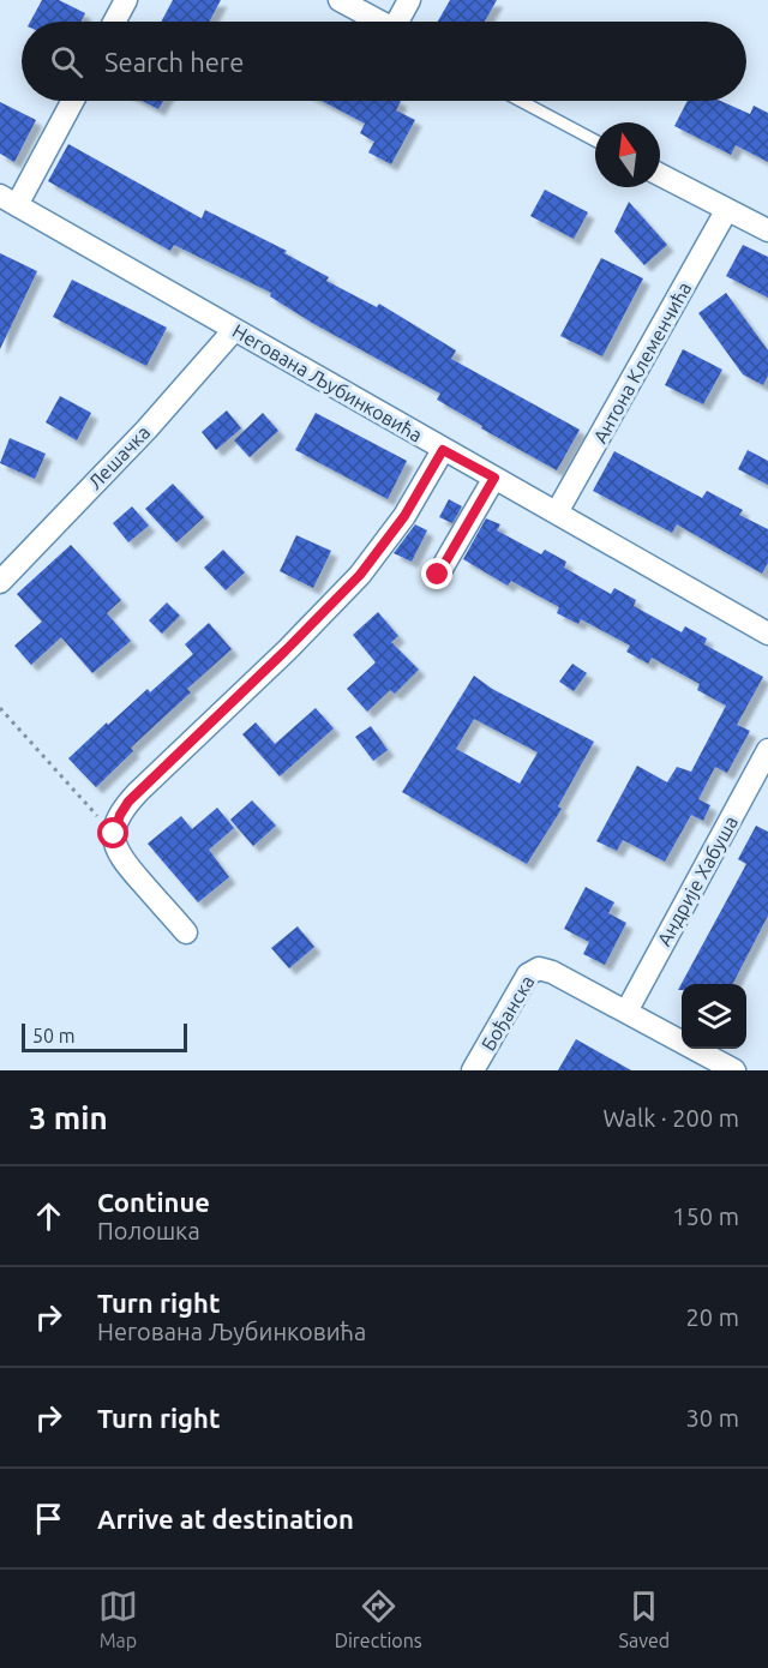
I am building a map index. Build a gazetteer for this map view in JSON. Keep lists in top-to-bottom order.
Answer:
{
  "streets": {
    "street": [
      "Антона Клеменчића",
      "Негована Љубинковића",
      "Лешачка",
      "Андрије Хабуша",
      "Бођанска"
    ]
  },
  "crossings": [
    ["Антона Клеменчића", "Негована Љубинковића"],
    ["Негована Љубинковића", "Лешачка"],
    ["Андрије Хабуша", "Бођанска"]
  ],
  "scale_bar": "50 m",
  "north": "top",
  "page": {
    "search": "Search here",
    "scale": "50 m",
    "heading": ["3 min", "Walk · 200 m"],
    "list": [
      ["Continue", "Полошка", "150 m"],
      ["Turn right", "Негована Љубинковића", "20 m"],
      ["Turn right", "30 m"],
      "Arrive at destination"
    ],
    "nav": ["Map", "Directions", "Saved"]
  }
}
